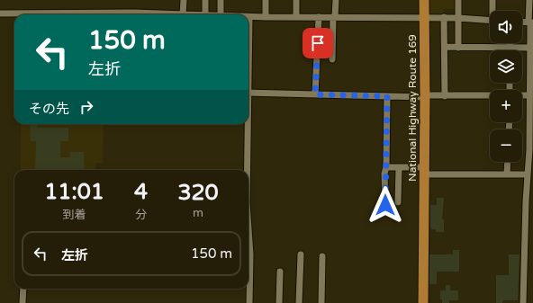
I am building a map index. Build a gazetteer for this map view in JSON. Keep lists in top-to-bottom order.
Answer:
{
  "streets": {
    "highway": ["National Highway Route 169"]
  },
  "page": {
    "map_buttons": ["+", "−"],
    "turn": ["150 m", "左折"],
    "then": "その先",
    "eta": [
      "11:01",
      "到着",
      "4",
      "分",
      "320",
      "m"
    ],
    "list": [
      {
        "name": "左折",
        "value": "150 m"
      }
    ]
  }
}
